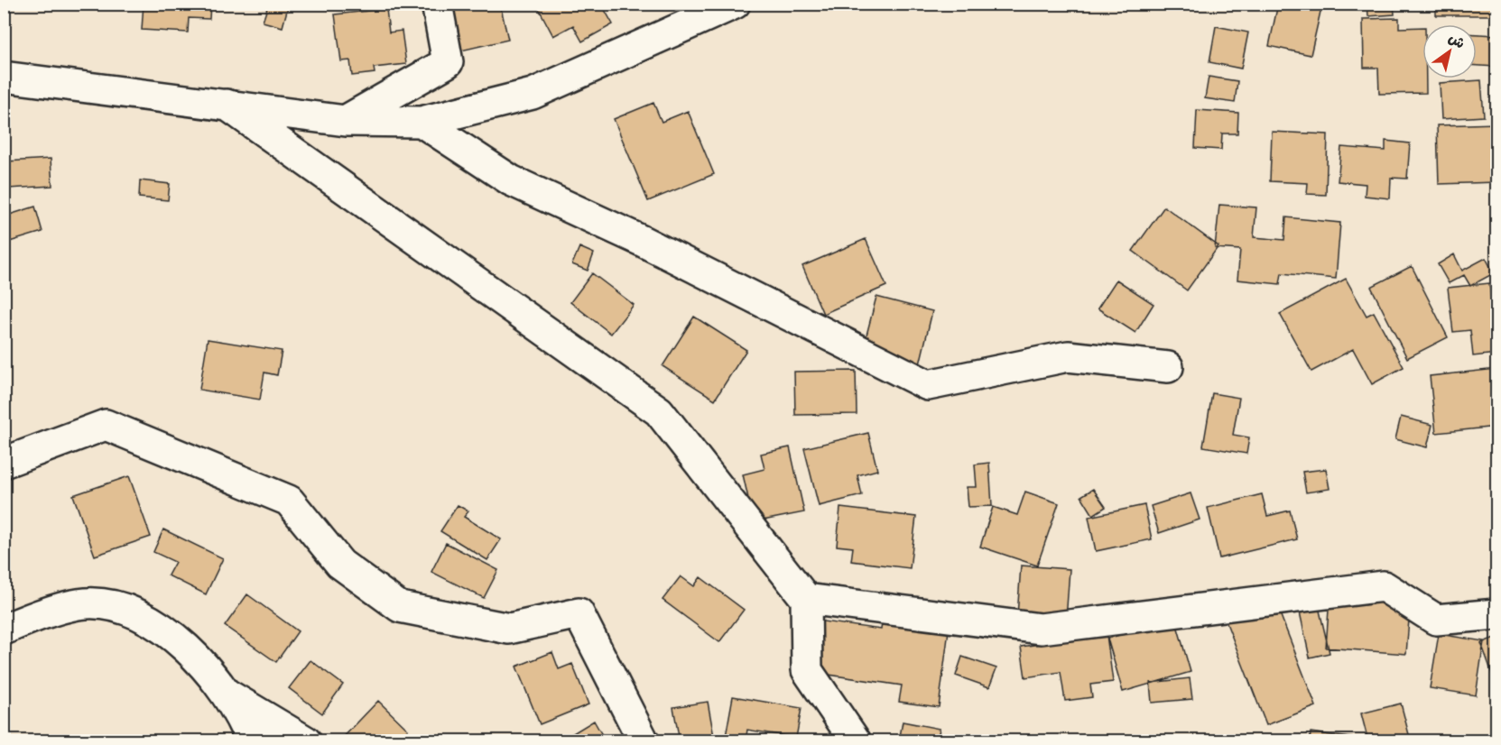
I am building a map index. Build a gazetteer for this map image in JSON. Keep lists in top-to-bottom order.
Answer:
{
  "north": "top right"
}
